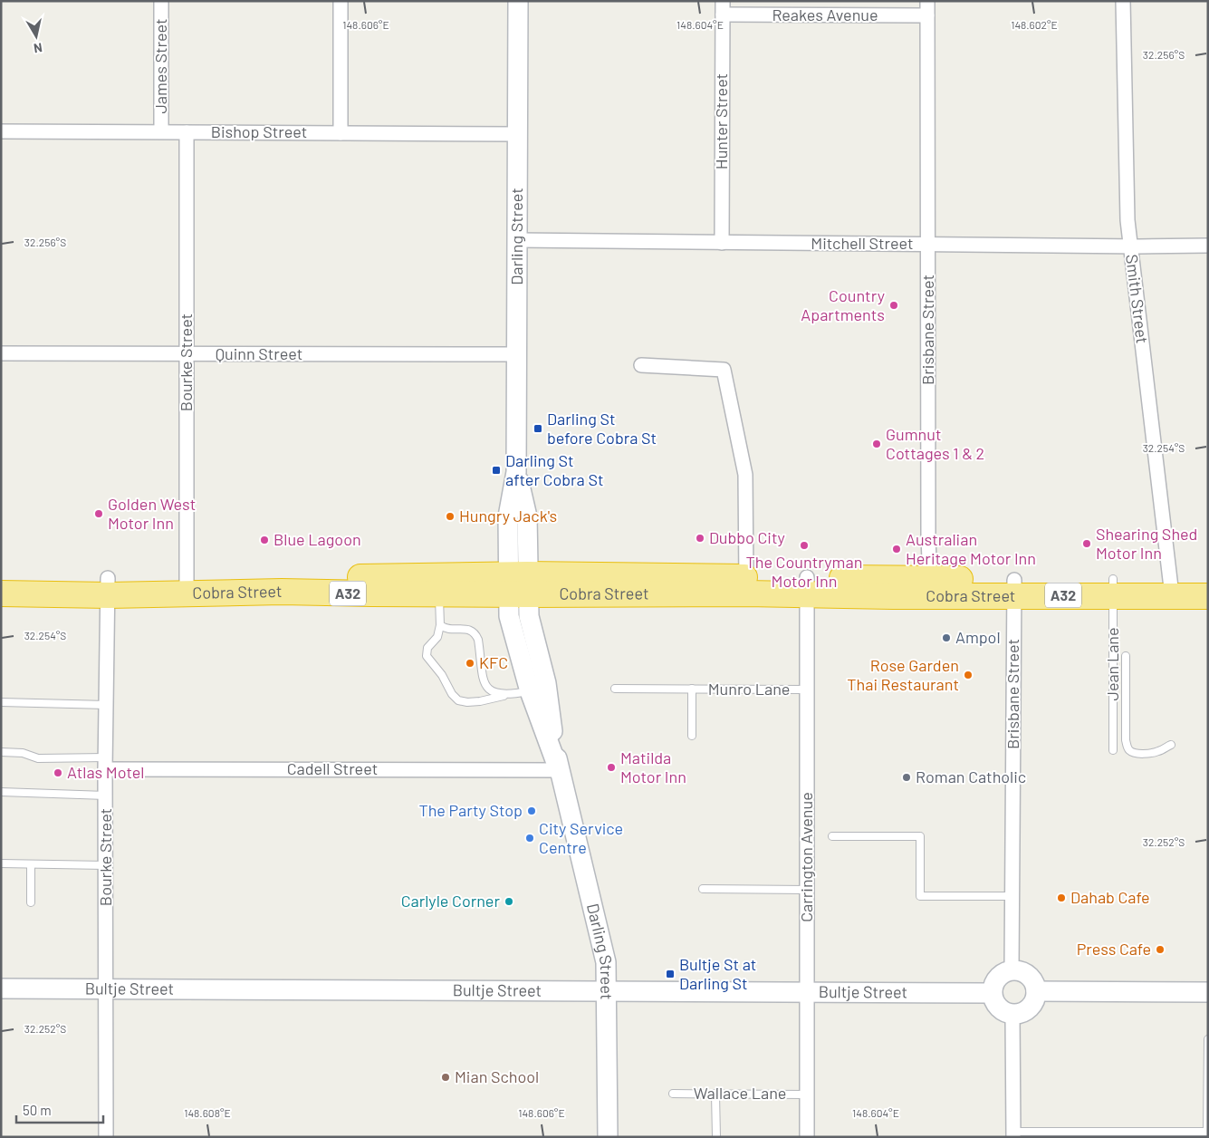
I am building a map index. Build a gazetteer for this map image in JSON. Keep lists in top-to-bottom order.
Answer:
{
  "streets": {
    "highway": ["Cobra Street", "A32"],
    "street": [
      "Reakes Avenue",
      "James Street",
      "Hunter Street",
      "Bishop Street",
      "Darling Street",
      "Mitchell Street",
      "Smith Street",
      "Brisbane Street",
      "Quinn Street",
      "Bourke Street",
      "Cadell Street",
      "Carrington Avenue",
      "Bultje Street"
    ],
    "lane": ["Jean Lane", "Munro Lane", "Wallace Lane"]
  },
  "crossings": [
    ["Reakes Avenue", "Hunter Street"],
    ["Reakes Avenue", "Brisbane Street"],
    ["James Street", "Bishop Street"],
    ["Hunter Street", "Mitchell Street"],
    ["Bishop Street", "Darling Street"],
    ["Bishop Street", "Bourke Street"],
    ["Darling Street", "Mitchell Street"],
    ["Darling Street", "Quinn Street"],
    ["Darling Street", "Cobra Street"],
    ["Darling Street", "Cadell Street"],
    ["Darling Street", "Bultje Street"],
    ["Mitchell Street", "Smith Street"],
    ["Mitchell Street", "Brisbane Street"],
    ["Smith Street", "Cobra Street"],
    ["Brisbane Street", "Cobra Street"],
    ["Brisbane Street", "Bultje Street"],
    ["Quinn Street", "Bourke Street"],
    ["Bourke Street", "Cobra Street"],
    ["Bourke Street", "Cadell Street"],
    ["Bourke Street", "Bultje Street"],
    ["Cobra Street", "Jean Lane"],
    ["Cobra Street", "Carrington Avenue"],
    ["Munro Lane", "Carrington Avenue"],
    ["Carrington Avenue", "Bultje Street"],
    ["Carrington Avenue", "Wallace Lane"]
  ],
  "places": {
    "other": [
      "Country Apartments",
      "Gumnut Cottages 1 & 2",
      "Golden West Motor Inn",
      "Hungry Jack's",
      "Dubbo City",
      "Blue Lagoon",
      "Shearing Shed Motor Inn",
      "The Countryman Motor Inn",
      "Australian Heritage Motor Inn",
      "Ampol",
      "KFC",
      "Rose Garden Thai Restaurant",
      "Matilda Motor Inn",
      "Atlas Motel",
      "Roman Catholic",
      "The Party Stop",
      "City Service Centre",
      "Dahab Cafe",
      "Carlyle Corner",
      "Press Cafe",
      "Mian School"
    ],
    "transit": ["Darling St before Cobra St", "Darling St after Cobra St", "Bultje St at Darling St"]
  },
  "scale_bar": "50 m",
  "north": "bottom",
  "coordinates": [
    "148.604°E",
    "148.606°E",
    "148.602°E",
    "32.256°S",
    "32.254°S",
    "32.252°S",
    "148.608°E"
  ]
}
